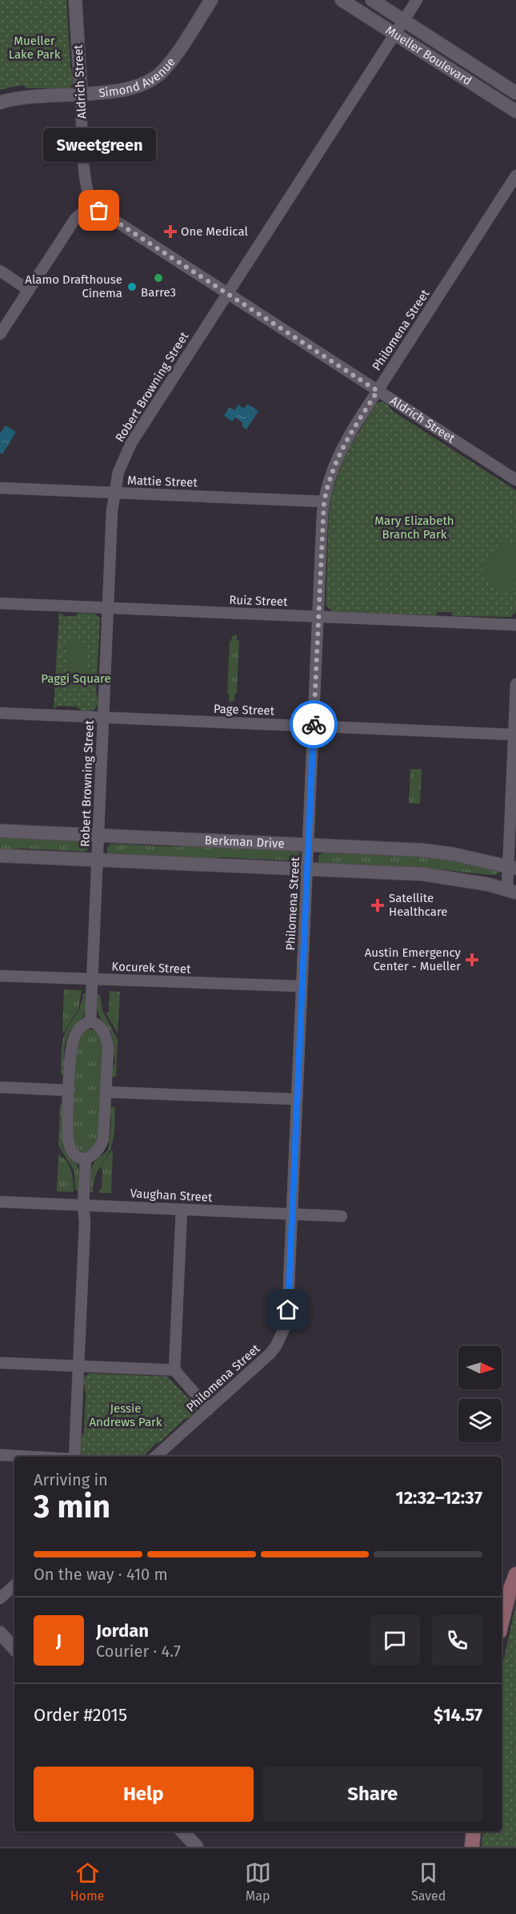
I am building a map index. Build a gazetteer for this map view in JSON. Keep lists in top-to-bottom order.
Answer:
{
  "streets": {
    "street": [
      "Mueller Boulevard",
      "Simond Avenue",
      "Aldrich Street",
      "Philomena Street",
      "Robert Browning Street",
      "Mattie Street",
      "Ruiz Street",
      "Page Street",
      "Berkman Drive",
      "Kocurek Street",
      "Vaughan Street"
    ]
  },
  "crossings": [
    ["Mueller Boulevard", "Robert Browning Street"],
    ["Simond Avenue", "Aldrich Street"],
    ["Aldrich Street", "Philomena Street"],
    ["Aldrich Street", "Robert Browning Street"],
    ["Philomena Street", "Mattie Street"],
    ["Philomena Street", "Ruiz Street"],
    ["Philomena Street", "Page Street"],
    ["Philomena Street", "Berkman Drive"],
    ["Philomena Street", "Kocurek Street"],
    ["Philomena Street", "Vaughan Street"],
    ["Robert Browning Street", "Mattie Street"],
    ["Robert Browning Street", "Ruiz Street"],
    ["Robert Browning Street", "Page Street"],
    ["Robert Browning Street", "Berkman Drive"],
    ["Robert Browning Street", "Kocurek Street"]
  ],
  "parks": [
    "Mueller Lake Park",
    "Mary Elizabeth Branch Park",
    "Paggi Square",
    "Jessie Andrews Park"
  ],
  "places": {
    "other": ["Sweetgreen", "Barre3", "Alamo Drafthouse Cinema"],
    "health": ["One Medical", "Satellite Healthcare", "Austin Emergency Center - Mueller"]
  },
  "north": "right",
  "page": {
    "bubble": "Sweetgreen",
    "heading": ["3 min", "Arriving in", "12:32–12:37"],
    "panel": [
      "Jordan",
      "Courier · 4.7",
      "Order #2015",
      "$14.57"
    ],
    "bar": "On the way · 410 m",
    "round": "J",
    "buttons": ["Help", "Share"],
    "tabs": ["Home", "Map", "Saved"]
  }
}
